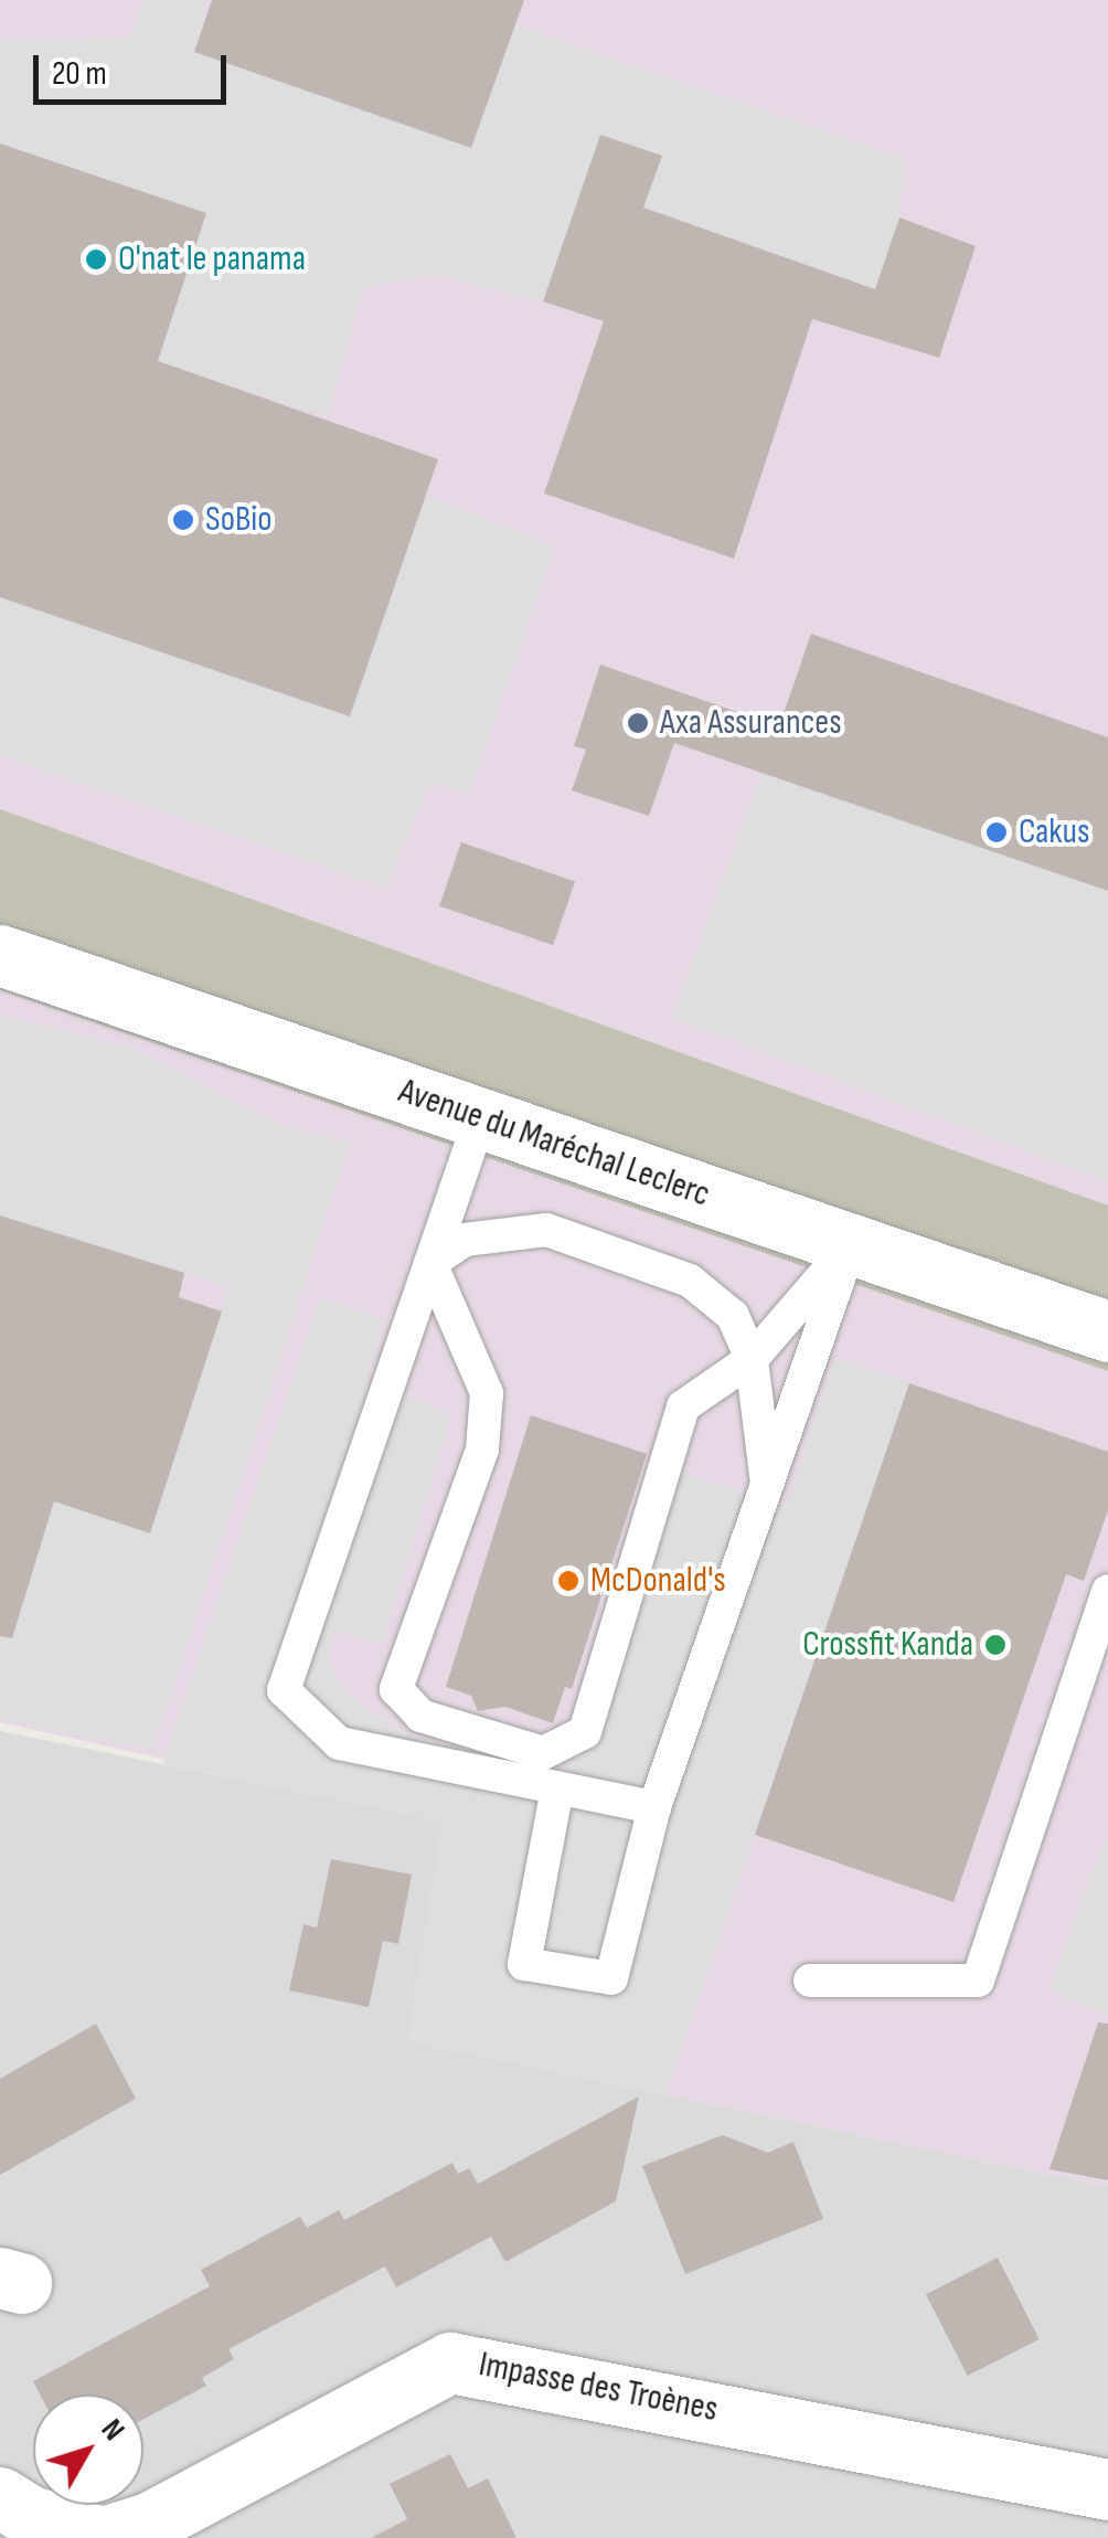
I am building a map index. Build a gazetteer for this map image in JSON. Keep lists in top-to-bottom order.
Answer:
{
  "streets": {
    "street": ["Avenue du Maréchal Leclerc", "Impasse des Troènes"]
  },
  "places": [
    "O'nat le panama",
    "SoBio",
    "Axa Assurances",
    "Cakus",
    "McDonald's",
    "Crossfit Kanda"
  ],
  "scale_bar": "20 m",
  "north": "top right"
}
